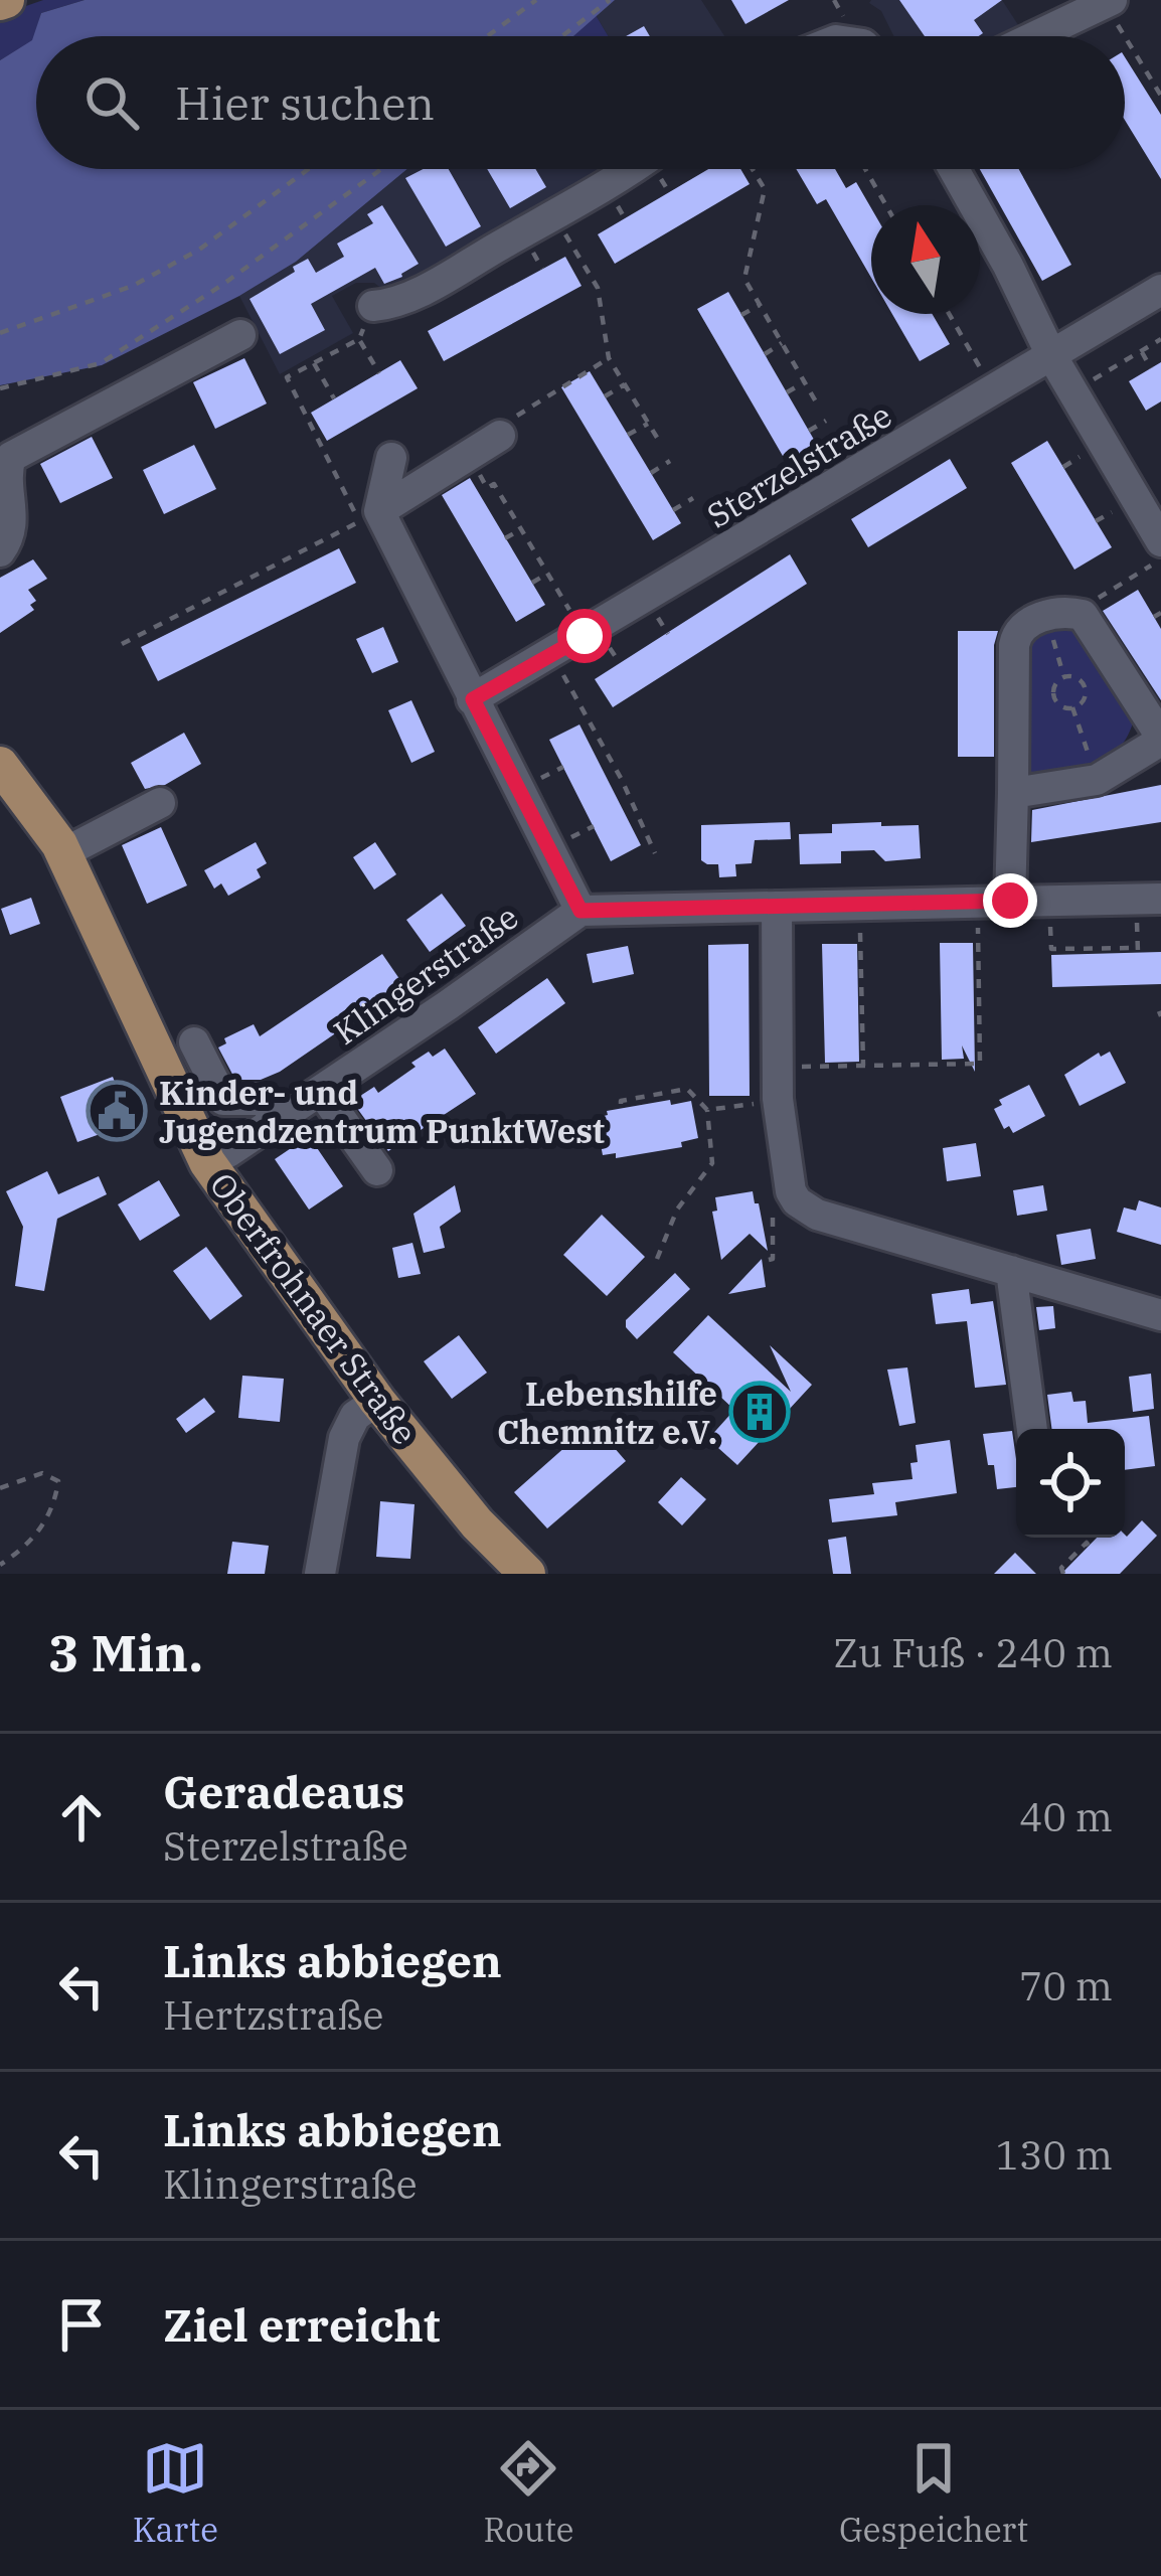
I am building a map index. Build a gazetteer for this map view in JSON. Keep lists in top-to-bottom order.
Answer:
{
  "streets": {
    "main road": ["Oberfrohnaer Straße"],
    "street": ["Sterzelstraße", "Klingerstraße"]
  },
  "crossings": [
    ["Klingerstraße", "Oberfrohnaer Straße"]
  ],
  "places": {
    "public building": ["Kinder- und Jugendzentrum PunktWest"],
    "building": ["Lebenshilfe Chemnitz e.V."]
  },
  "north": "top",
  "page": {
    "search": "Hier suchen",
    "heading": ["3 Min.", "Zu Fuß · 240 m"],
    "list": [
      ["Geradeaus", "Sterzelstraße", "40 m"],
      ["Links abbiegen", "Hertzstraße", "70 m"],
      ["Links abbiegen", "Klingerstraße", "130 m"],
      "Ziel erreicht"
    ],
    "nav": ["Karte", "Route", "Gespeichert"]
  }
}
